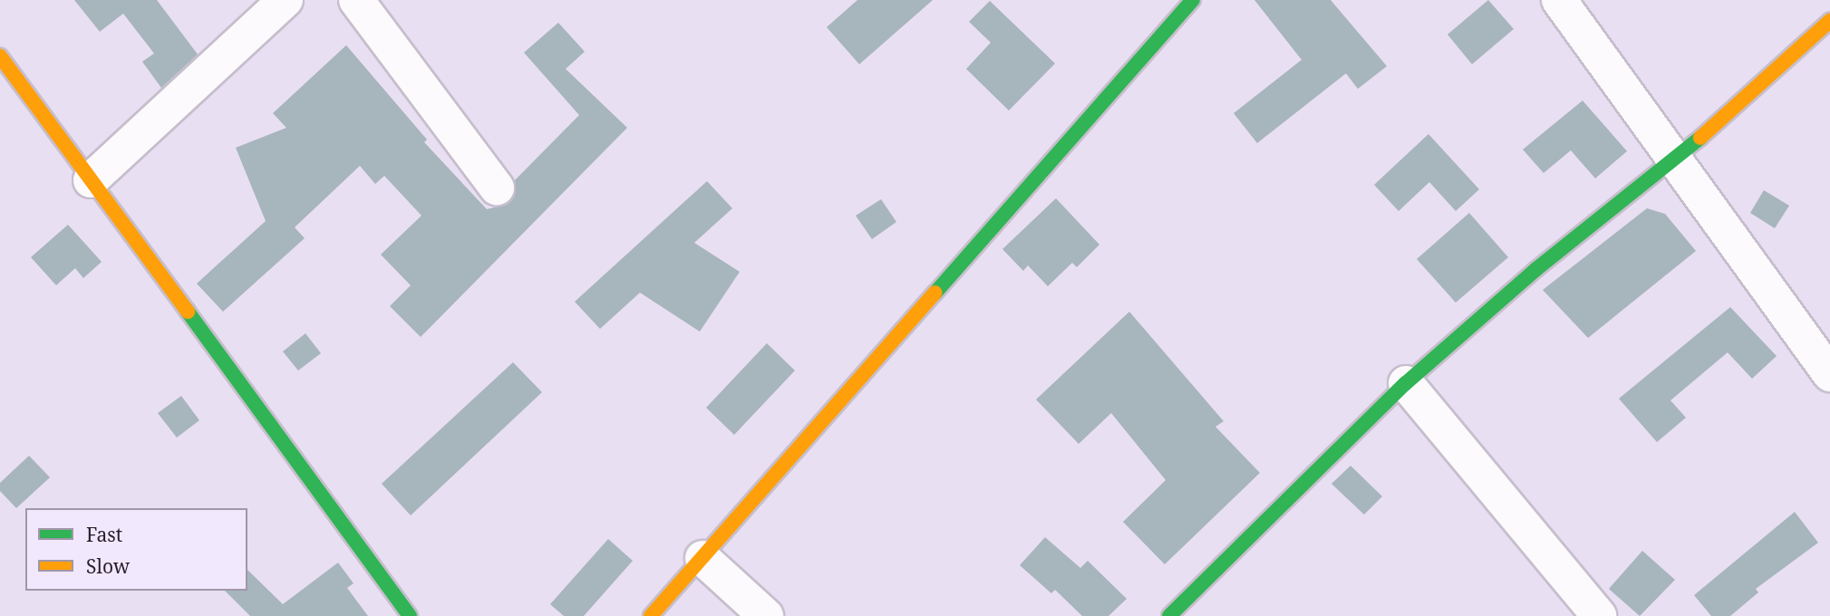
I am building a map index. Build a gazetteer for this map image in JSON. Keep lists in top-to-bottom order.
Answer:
{
  "legend": ["Fast", "Slow"]
}
